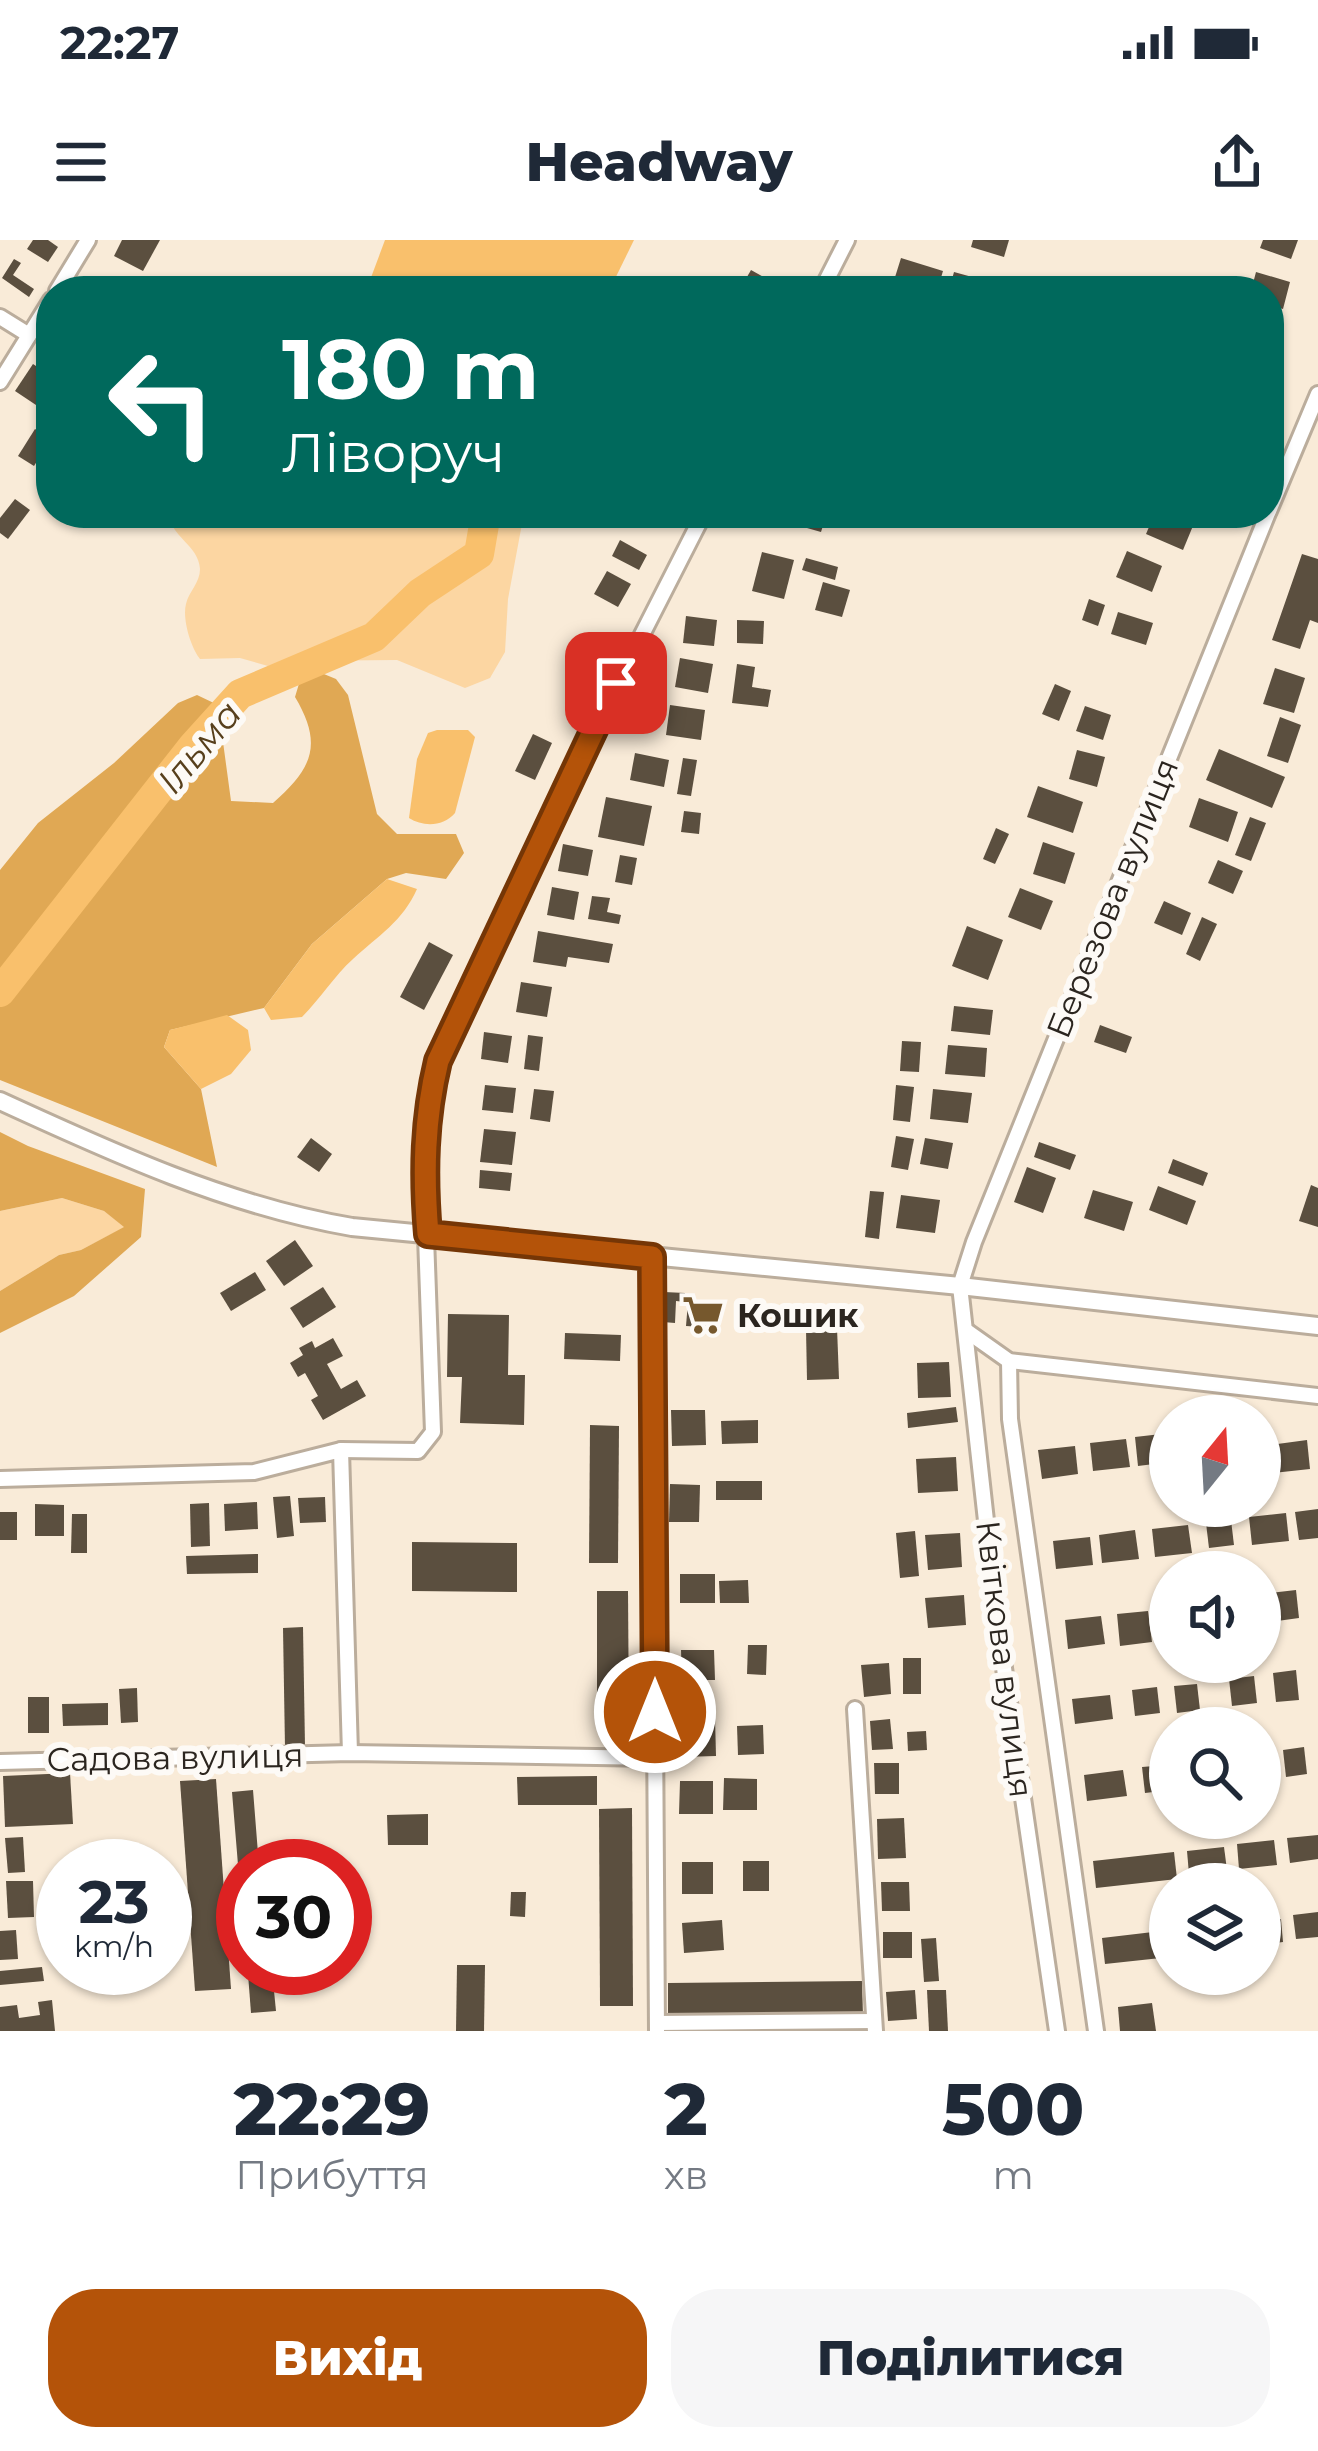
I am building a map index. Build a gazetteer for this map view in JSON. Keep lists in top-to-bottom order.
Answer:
{
  "streets": {
    "street": ["Березова вулиця", "Квіткова вулиця", "Садова вулиця"]
  },
  "crossings": [
    ["Березова вулиця", "Квіткова вулиця"]
  ],
  "water": ["Ільма"],
  "places": {
    "supermarket": ["Кошик"]
  },
  "north": "top",
  "page": {
    "status": "22:27",
    "header": "Headway",
    "turn": ["180 m", "Ліворуч"],
    "speed": "23 km/h",
    "limit": "30",
    "eta": [
      "22:29",
      "Прибуття",
      "2",
      "хв",
      "500",
      "m"
    ],
    "buttons": ["Вихід", "Поділитися"]
  }
}
